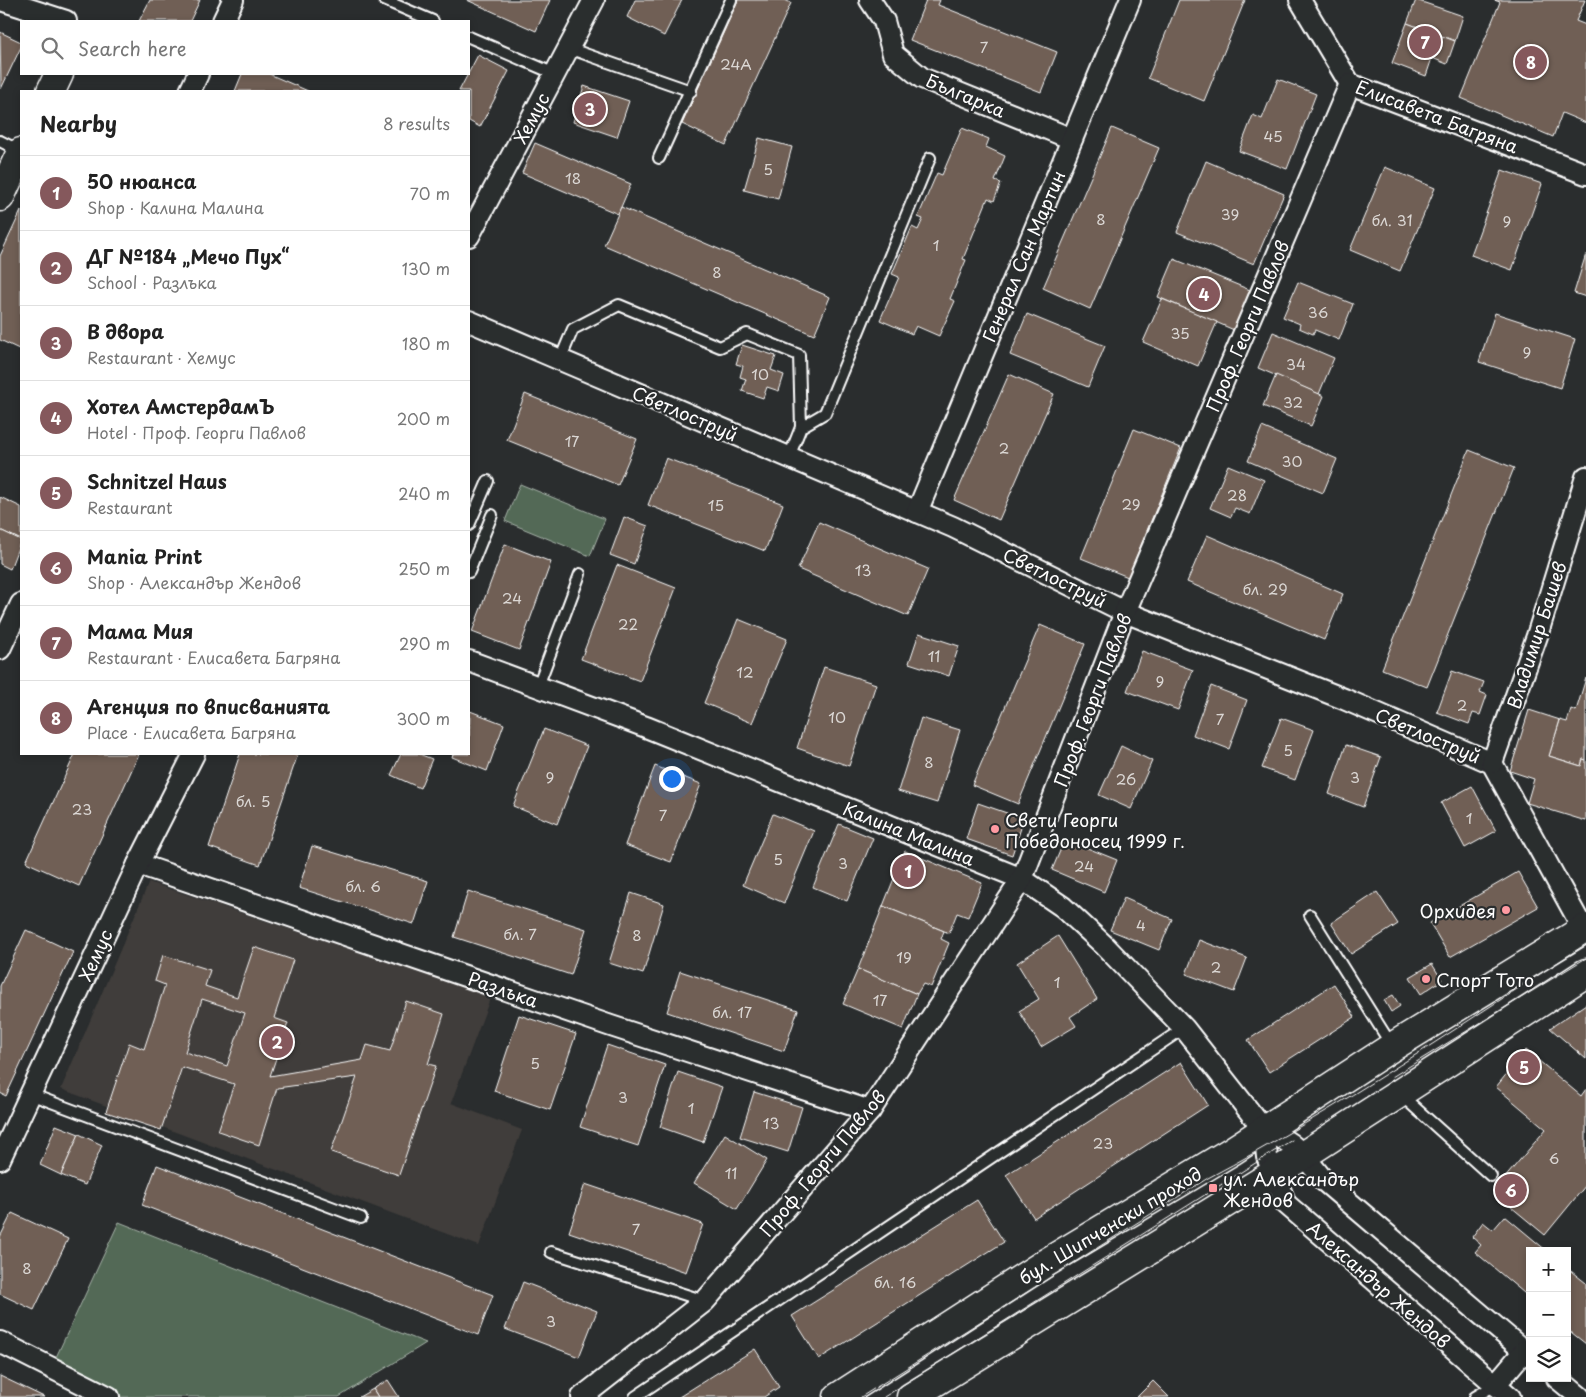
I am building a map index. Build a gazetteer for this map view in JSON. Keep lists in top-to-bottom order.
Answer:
{
  "streets": {
    "main road": ["бул. Шипченски проход"],
    "street": [
      "Българка",
      "Елисавета Багряна",
      "Хемус",
      "Генерал Сан Мартин",
      "Проф. Георги Павлов",
      "Светлоструй",
      "Владимир Башев",
      "Калина Малина",
      "Разлъка",
      "Александър Жендов"
    ]
  },
  "crossings": [
    ["Българка", "Генерал Сан Мартин"],
    ["Елисавета Багряна", "Проф. Георги Павлов"],
    ["Хемус", "Разлъка"],
    ["Генерал Сан Мартин", "Светлоструй"],
    ["Проф. Георги Павлов", "Светлоструй"],
    ["Проф. Георги Павлов", "Калина Малина"],
    ["Проф. Георги Павлов", "Разлъка"],
    ["Светлоструй", "Владимир Башев"],
    ["Светлоструй", "бул. Шипченски проход"],
    ["Калина Малина", "бул. Шипченски проход"],
    ["Калина Малина", "Александър Жендов"],
    ["бул. Шипченски проход", "Александър Жендов"]
  ],
  "places": {
    "other": ["Свети Георги Победоносец 1999 г.", "Орхидея", "Спорт Тото"],
    "transit": ["ул. Александър Жендов"]
  },
  "house_numbers": [
    "7",
    "24А",
    "45",
    "5",
    "18",
    "39",
    "8",
    "бл. 31",
    "9",
    "1",
    "8",
    "36",
    "35",
    "9",
    "34",
    "10",
    "32",
    "17",
    "2",
    "30",
    "28",
    "29",
    "15",
    "13",
    "бл. 29",
    "24",
    "22",
    "11",
    "12",
    "9",
    "2",
    "10",
    "7",
    "5",
    "8",
    "9",
    "3",
    "26",
    "бл. 5",
    "23",
    "7",
    "1",
    "5",
    "3",
    "24",
    "бл. 6",
    "4",
    "бл. 7",
    "8",
    "19",
    "2",
    "1",
    "17",
    "бл. 17",
    "5",
    "3",
    "1",
    "13",
    "23",
    "6",
    "11",
    "7",
    "8",
    "бл. 16",
    "3"
  ],
  "page": {
    "search": "Search here",
    "pins": [
      "7",
      "8",
      "3",
      "4",
      "1",
      "2",
      "5",
      "6"
    ],
    "heading": ["Nearby", "8 results"],
    "list": [
      {
        "mark": "1",
        "name": "50 нюанса",
        "note": "Shop · Калина Малина",
        "value": "70 m"
      },
      {
        "mark": "2",
        "name": "ДГ №184 „Мечо Пух“",
        "note": "School · Разлъка",
        "value": "130 m"
      },
      {
        "mark": "3",
        "name": "В двора",
        "note": "Restaurant · Хемус",
        "value": "180 m"
      },
      {
        "mark": "4",
        "name": "Хотел АмстердамЪ",
        "note": "Hotel · Проф. Георги Павлов",
        "value": "200 m"
      },
      {
        "mark": "5",
        "name": "Schnitzel Haus",
        "note": "Restaurant",
        "value": "240 m"
      },
      {
        "mark": "6",
        "name": "Mania Print",
        "note": "Shop · Александър Жендов",
        "value": "250 m"
      },
      {
        "mark": "7",
        "name": "Мама Мия",
        "note": "Restaurant · Елисавета Багряна",
        "value": "290 m"
      },
      {
        "mark": "8",
        "name": "Агенция по вписванията",
        "note": "Place · Елисавета Багряна",
        "value": "300 m"
      }
    ],
    "map_buttons": ["+", "−"]
  }
}
